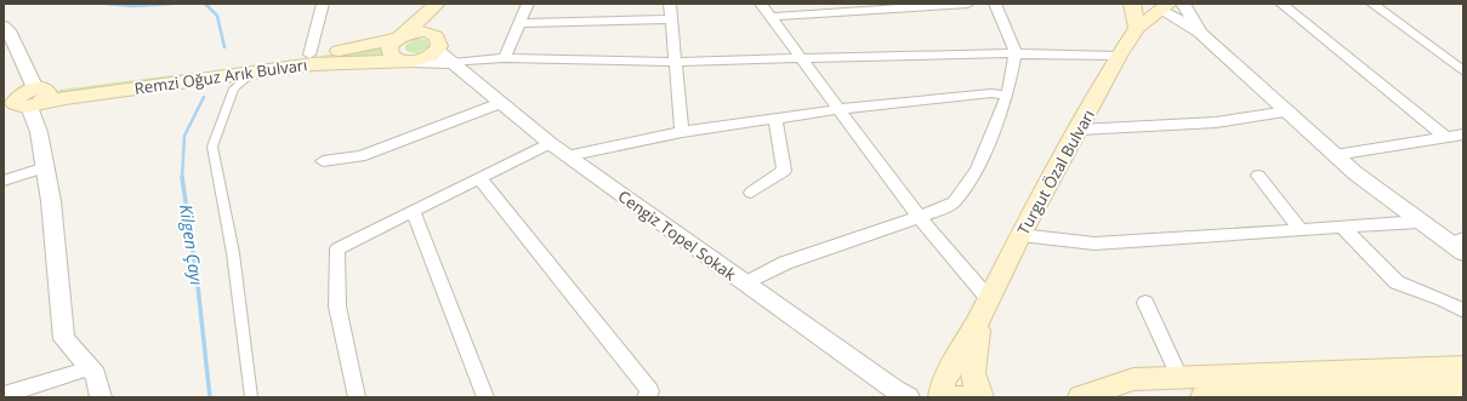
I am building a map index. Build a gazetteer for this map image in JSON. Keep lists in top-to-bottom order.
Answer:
{
  "streets": {
    "main road": ["Remzi Oğuz Arık Bulvarı", "Turgut Özal Bulvarı"],
    "street": ["Cengiz Topel Sokak"]
  },
  "crossings": [
    ["Remzi Oğuz Arık Bulvarı", "Cengiz Topel Sokak"]
  ],
  "water": ["Kilgen Çayı"]
}
